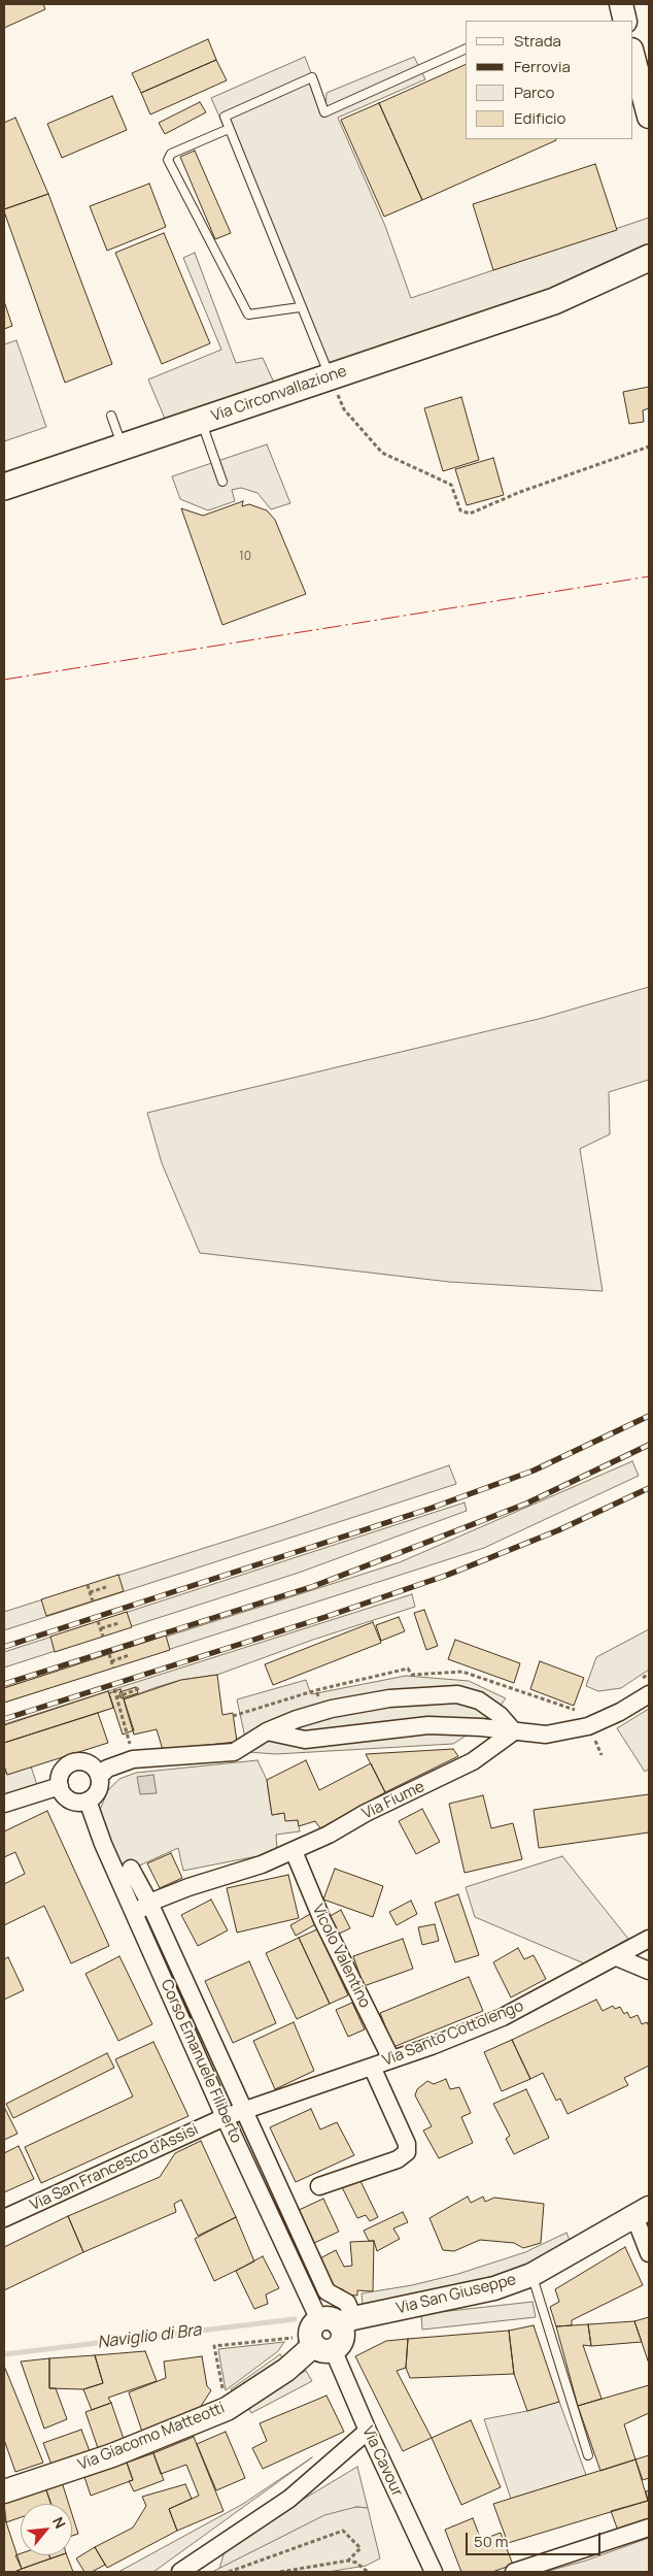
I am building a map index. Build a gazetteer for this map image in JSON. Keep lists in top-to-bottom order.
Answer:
{
  "streets": {
    "main road": ["Via Circonvallazione"],
    "street": [
      "Via Fiume",
      "Vicolo Valentino",
      "Via Santo Cottolengo",
      "Corso Emanuele Filiberto",
      "Via San Francesco d'Assisi",
      "Via San Giuseppe",
      "Via Giacomo Matteotti",
      "Via Cavour"
    ]
  },
  "crossings": [
    ["Via Fiume", "Vicolo Valentino"],
    ["Via Fiume", "Corso Emanuele Filiberto"],
    ["Vicolo Valentino", "Via Santo Cottolengo"],
    ["Via Santo Cottolengo", "Corso Emanuele Filiberto"],
    ["Via Santo Cottolengo", "Via San Francesco d'Assisi"],
    ["Corso Emanuele Filiberto", "Via San Francesco d'Assisi"],
    ["Corso Emanuele Filiberto", "Via San Giuseppe"],
    ["Corso Emanuele Filiberto", "Via Giacomo Matteotti"],
    ["Corso Emanuele Filiberto", "Via Cavour"],
    ["Via San Giuseppe", "Via Giacomo Matteotti"],
    ["Via San Giuseppe", "Via Cavour"],
    ["Via Giacomo Matteotti", "Via Cavour"]
  ],
  "water": ["Naviglio di Bra"],
  "house_numbers": ["10"],
  "legend": [
    "Strada",
    "Ferrovia",
    "Parco",
    "Edificio"
  ],
  "scale_bar": "50 m",
  "north": "top right"
}
